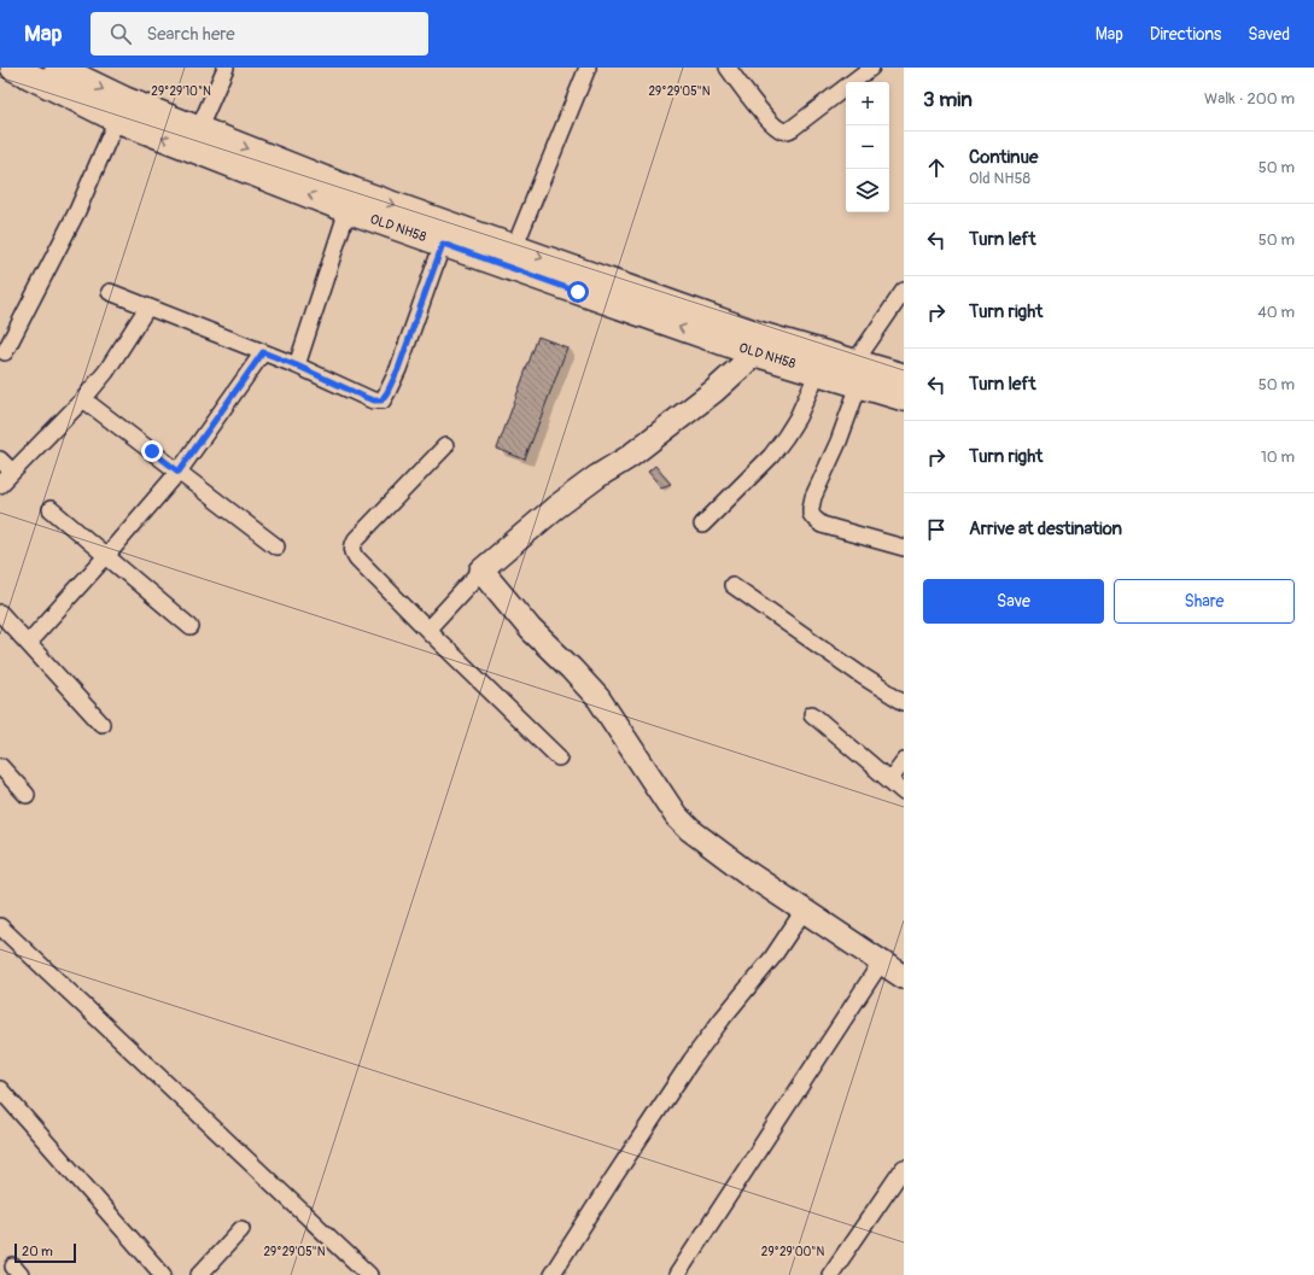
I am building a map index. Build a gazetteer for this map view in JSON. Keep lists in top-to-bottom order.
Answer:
{
  "streets": {
    "main road": ["OLD NH58"]
  },
  "scale_bar": "20 m",
  "page": {
    "header": "Map",
    "search": "Search here",
    "nav": ["Map", "Directions", "Saved"],
    "heading": ["3 min", "Walk · 200 m"],
    "map_buttons": ["+", "−"],
    "list": [
      ["Continue", "Old NH58", "50 m"],
      ["Turn left", "50 m"],
      ["Turn right", "40 m"],
      ["Turn left", "50 m"],
      ["Turn right", "10 m"],
      "Arrive at destination"
    ],
    "buttons": ["Save", "Share"],
    "scale": "20 m"
  },
  "coordinates": ["29°29'10\"N", "29°29'05\"N", "29°29'00\"N"]
}
